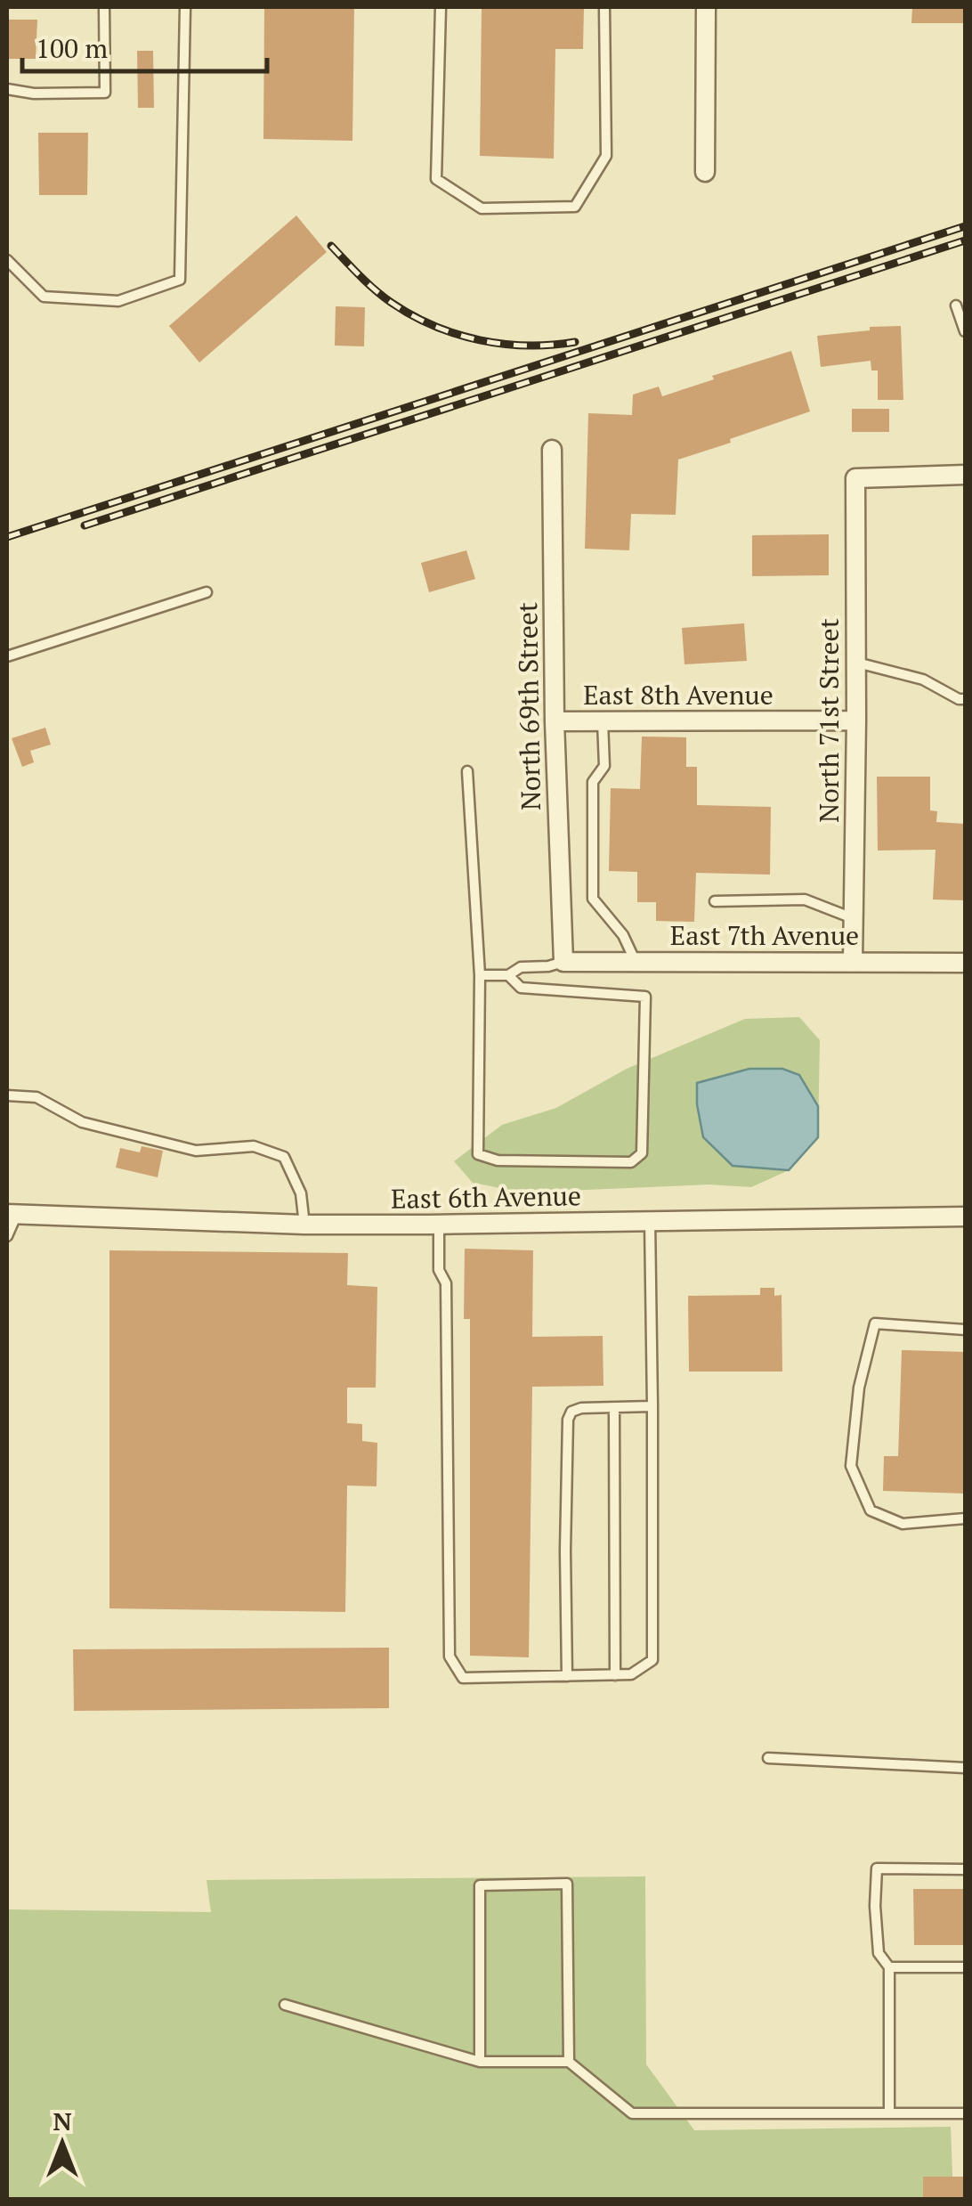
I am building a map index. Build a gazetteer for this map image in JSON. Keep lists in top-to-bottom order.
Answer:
{
  "streets": {
    "street": [
      "East 8th Avenue",
      "North 69th Street",
      "North 71st Street",
      "East 7th Avenue",
      "East 6th Avenue"
    ]
  },
  "crossings": [
    ["East 8th Avenue", "North 69th Street"],
    ["East 8th Avenue", "North 71st Street"],
    ["North 69th Street", "East 7th Avenue"],
    ["North 71st Street", "East 7th Avenue"]
  ],
  "scale_bar": "100 m",
  "north": "top"
}
